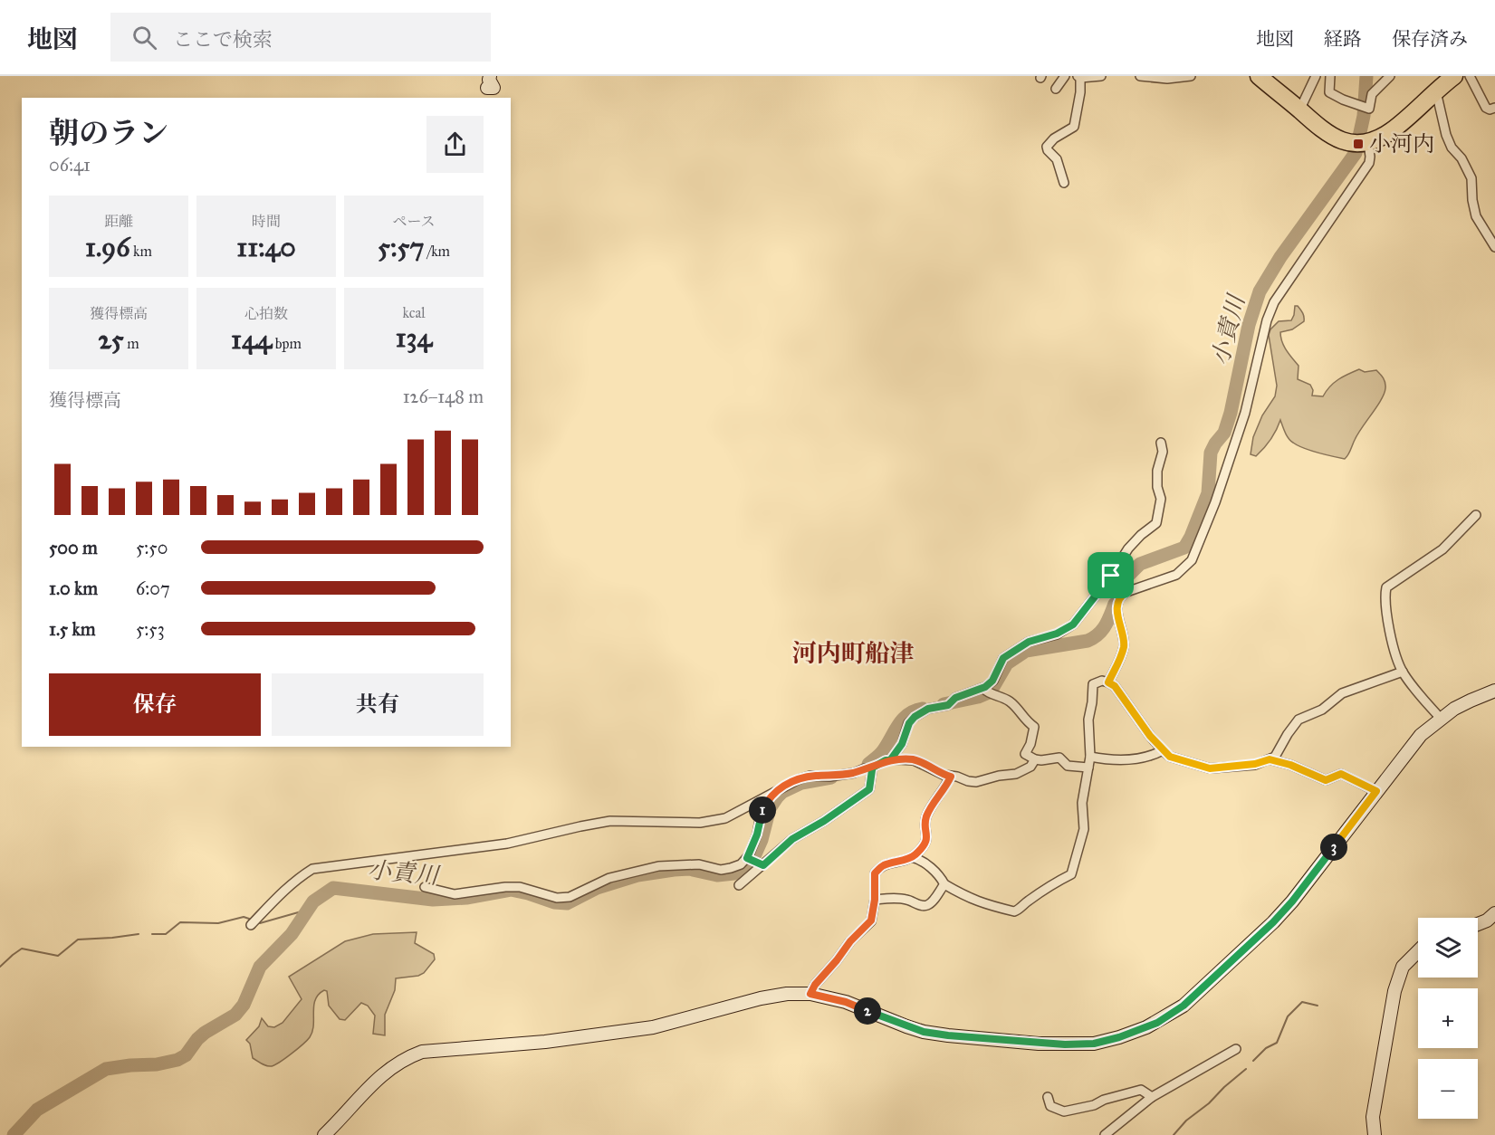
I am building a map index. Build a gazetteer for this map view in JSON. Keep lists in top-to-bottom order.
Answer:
{
  "districts": ["河内町船津"],
  "water": ["小責川"],
  "places": {
    "transit": ["小河内"]
  },
  "page": {
    "header": "地図",
    "search": "ここで検索",
    "nav": ["地図", "経路", "保存済み"],
    "heading": ["朝のラン", "06:41"],
    "stats": [
      ["距離", "1.96 km"],
      ["時間", "11:40"],
      ["ペース", "5:57 /km"],
      ["獲得標高", "25 m"],
      ["心拍数", "144 bpm"],
      ["kcal", "134"]
    ],
    "chart": ["獲得標高", "126–148 m"],
    "list": [
      {
        "name": "500 m",
        "note": "5:50"
      },
      {
        "name": "1.0 km",
        "note": "6:07"
      },
      {
        "name": "1.5 km",
        "note": "5:53"
      }
    ],
    "buttons": ["保存", "共有"],
    "pins": ["1", "3", "2"],
    "map_buttons": ["+", "−"]
  }
}
